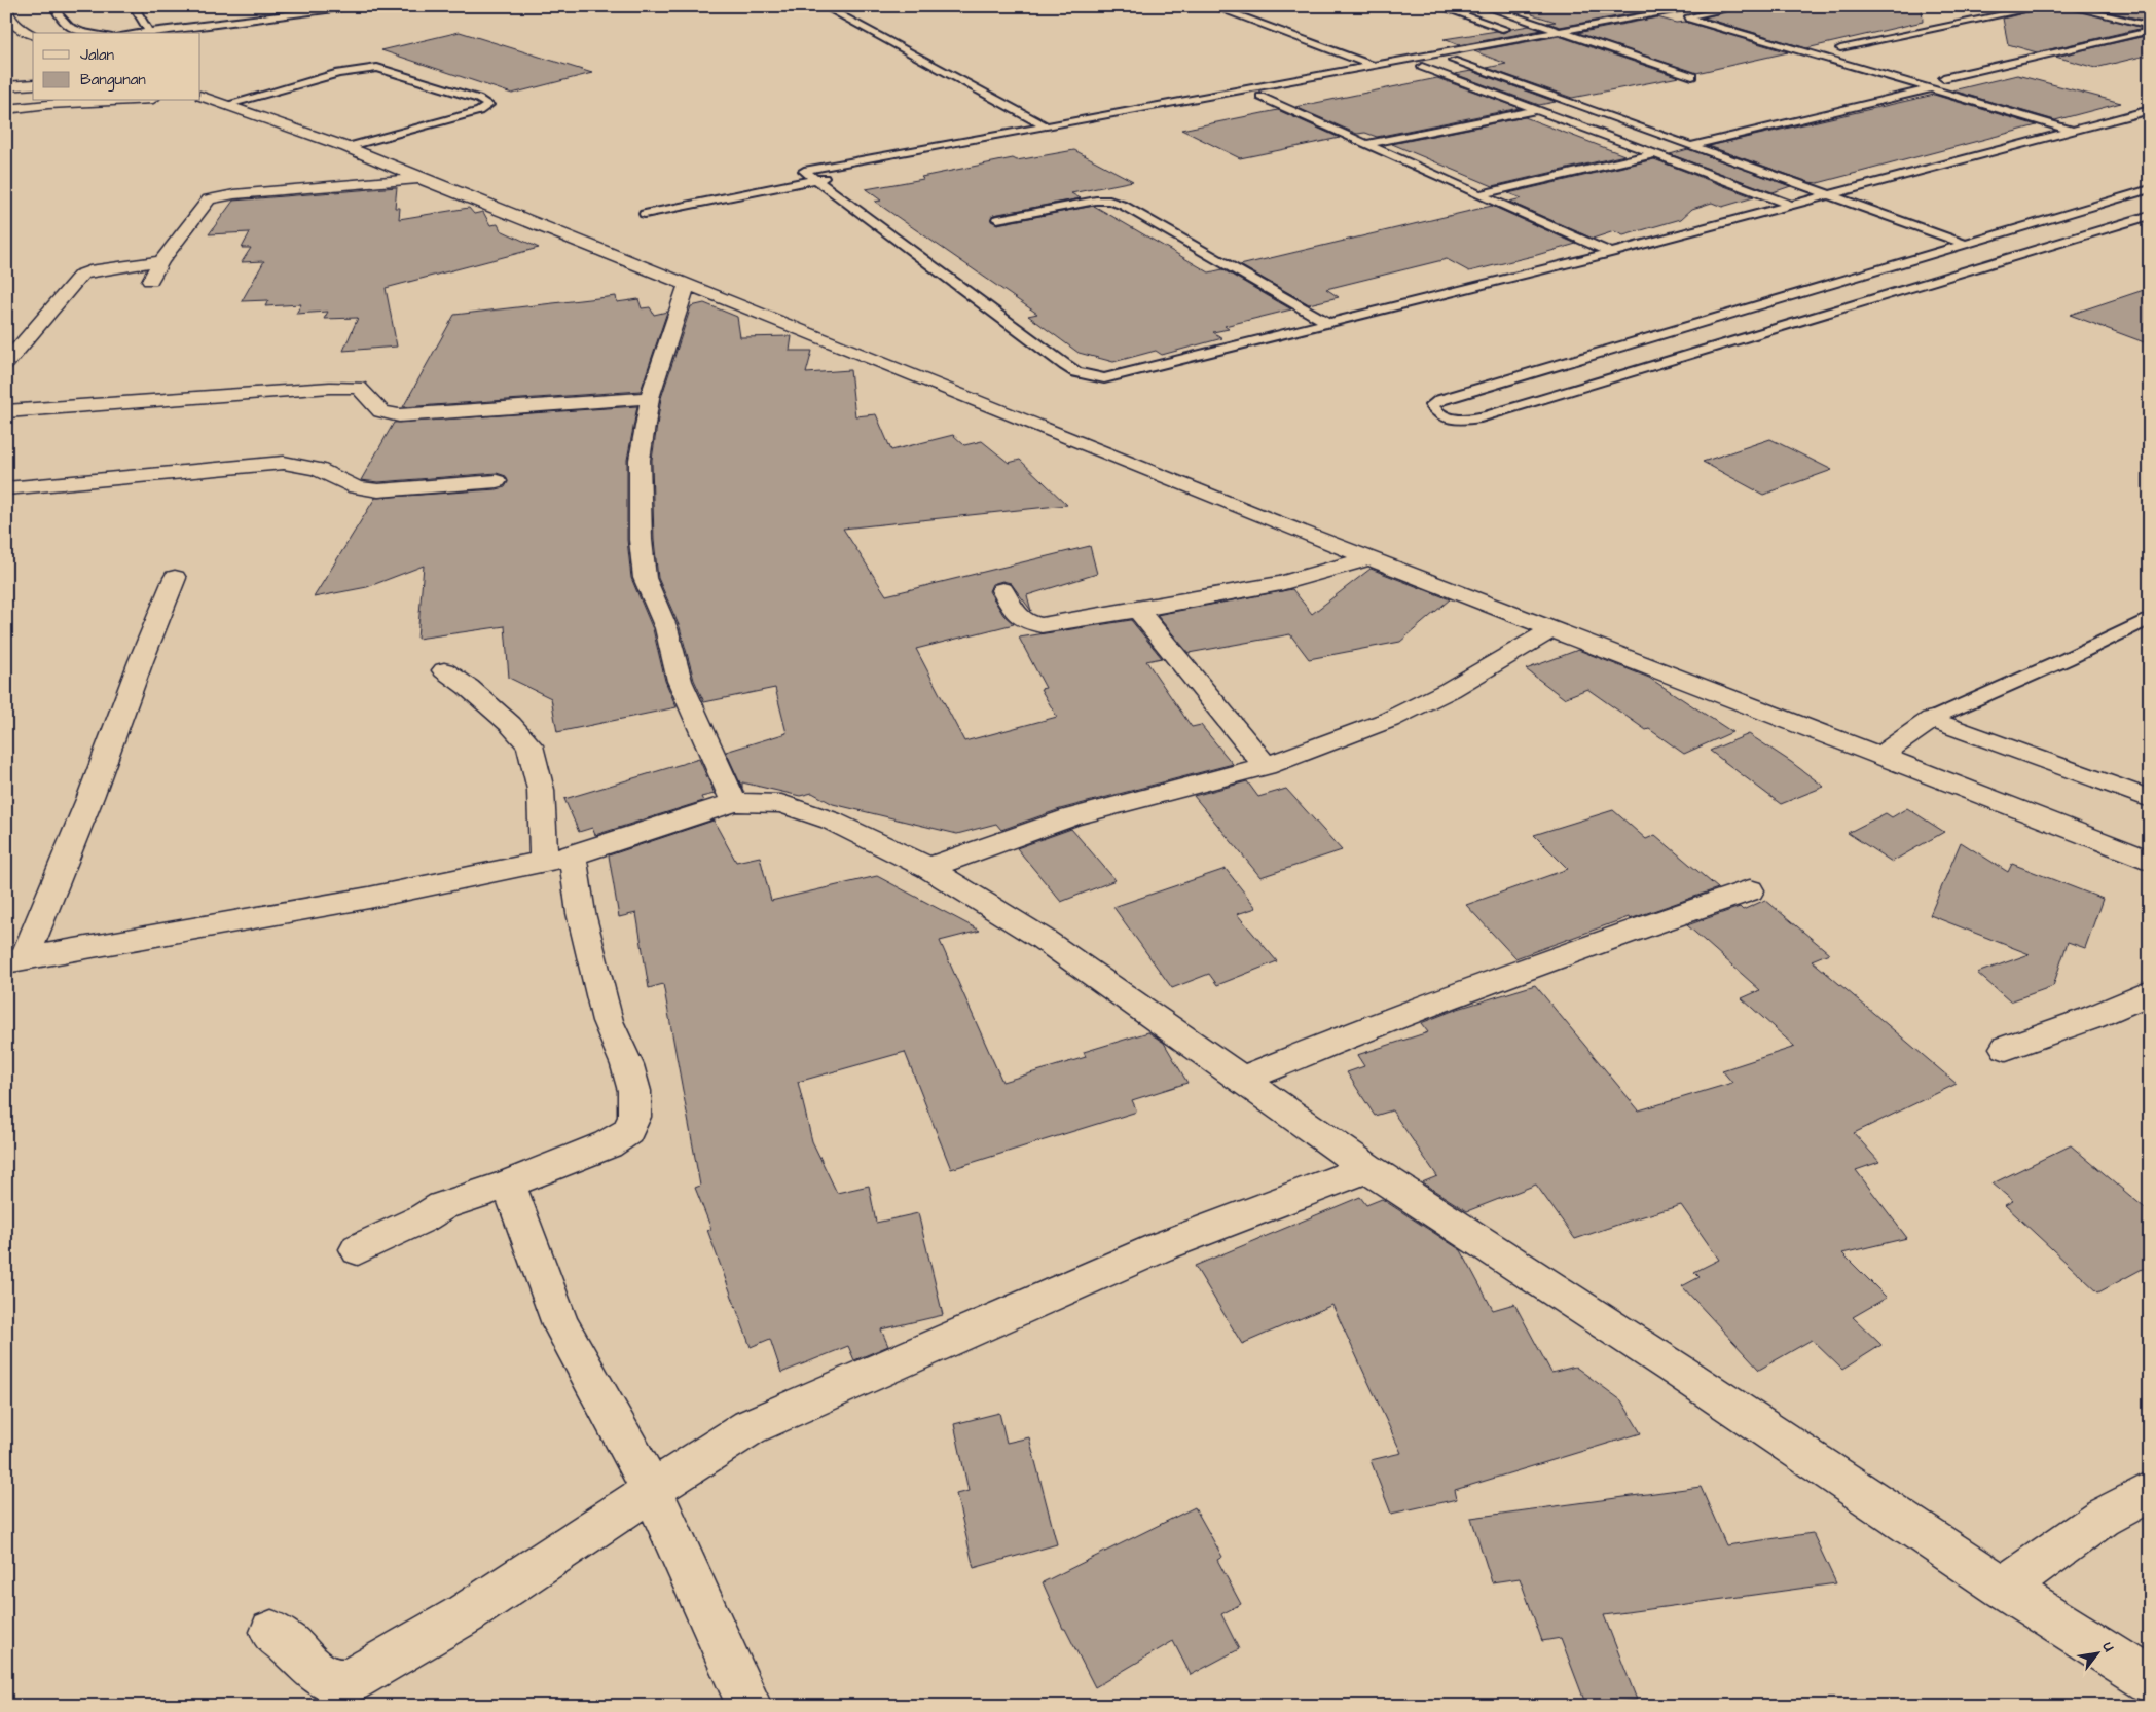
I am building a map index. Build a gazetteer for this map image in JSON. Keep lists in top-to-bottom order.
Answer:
{
  "legend": ["Jalan", "Bangunan"],
  "north": "top right"
}
